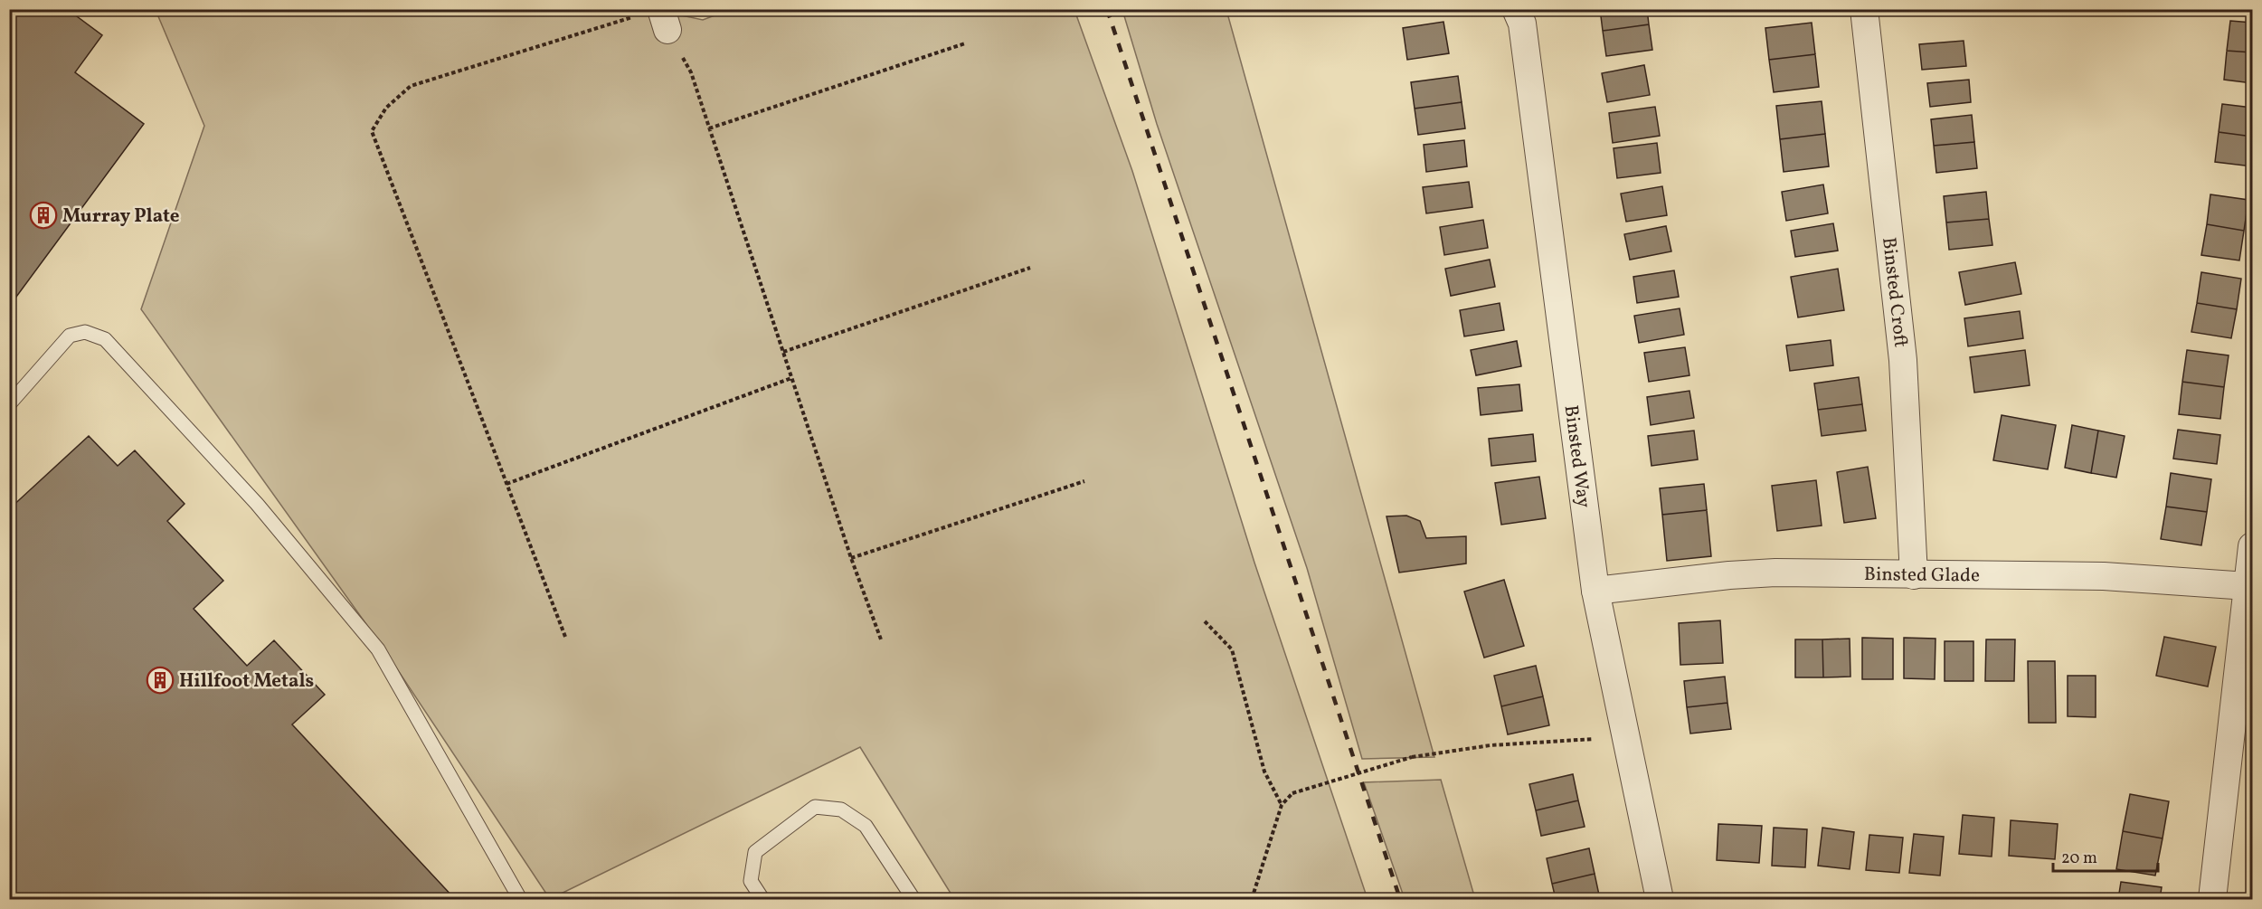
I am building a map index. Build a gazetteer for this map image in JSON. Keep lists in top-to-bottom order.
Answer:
{
  "streets": {
    "street": ["Binsted Croft", "Binsted Way", "Binsted Glade"]
  },
  "crossings": [
    ["Binsted Croft", "Binsted Glade"],
    ["Binsted Way", "Binsted Glade"]
  ],
  "places": {
    "building": ["Murray Plate", "Hillfoot Metals"]
  },
  "scale_bar": "20 m"
}
